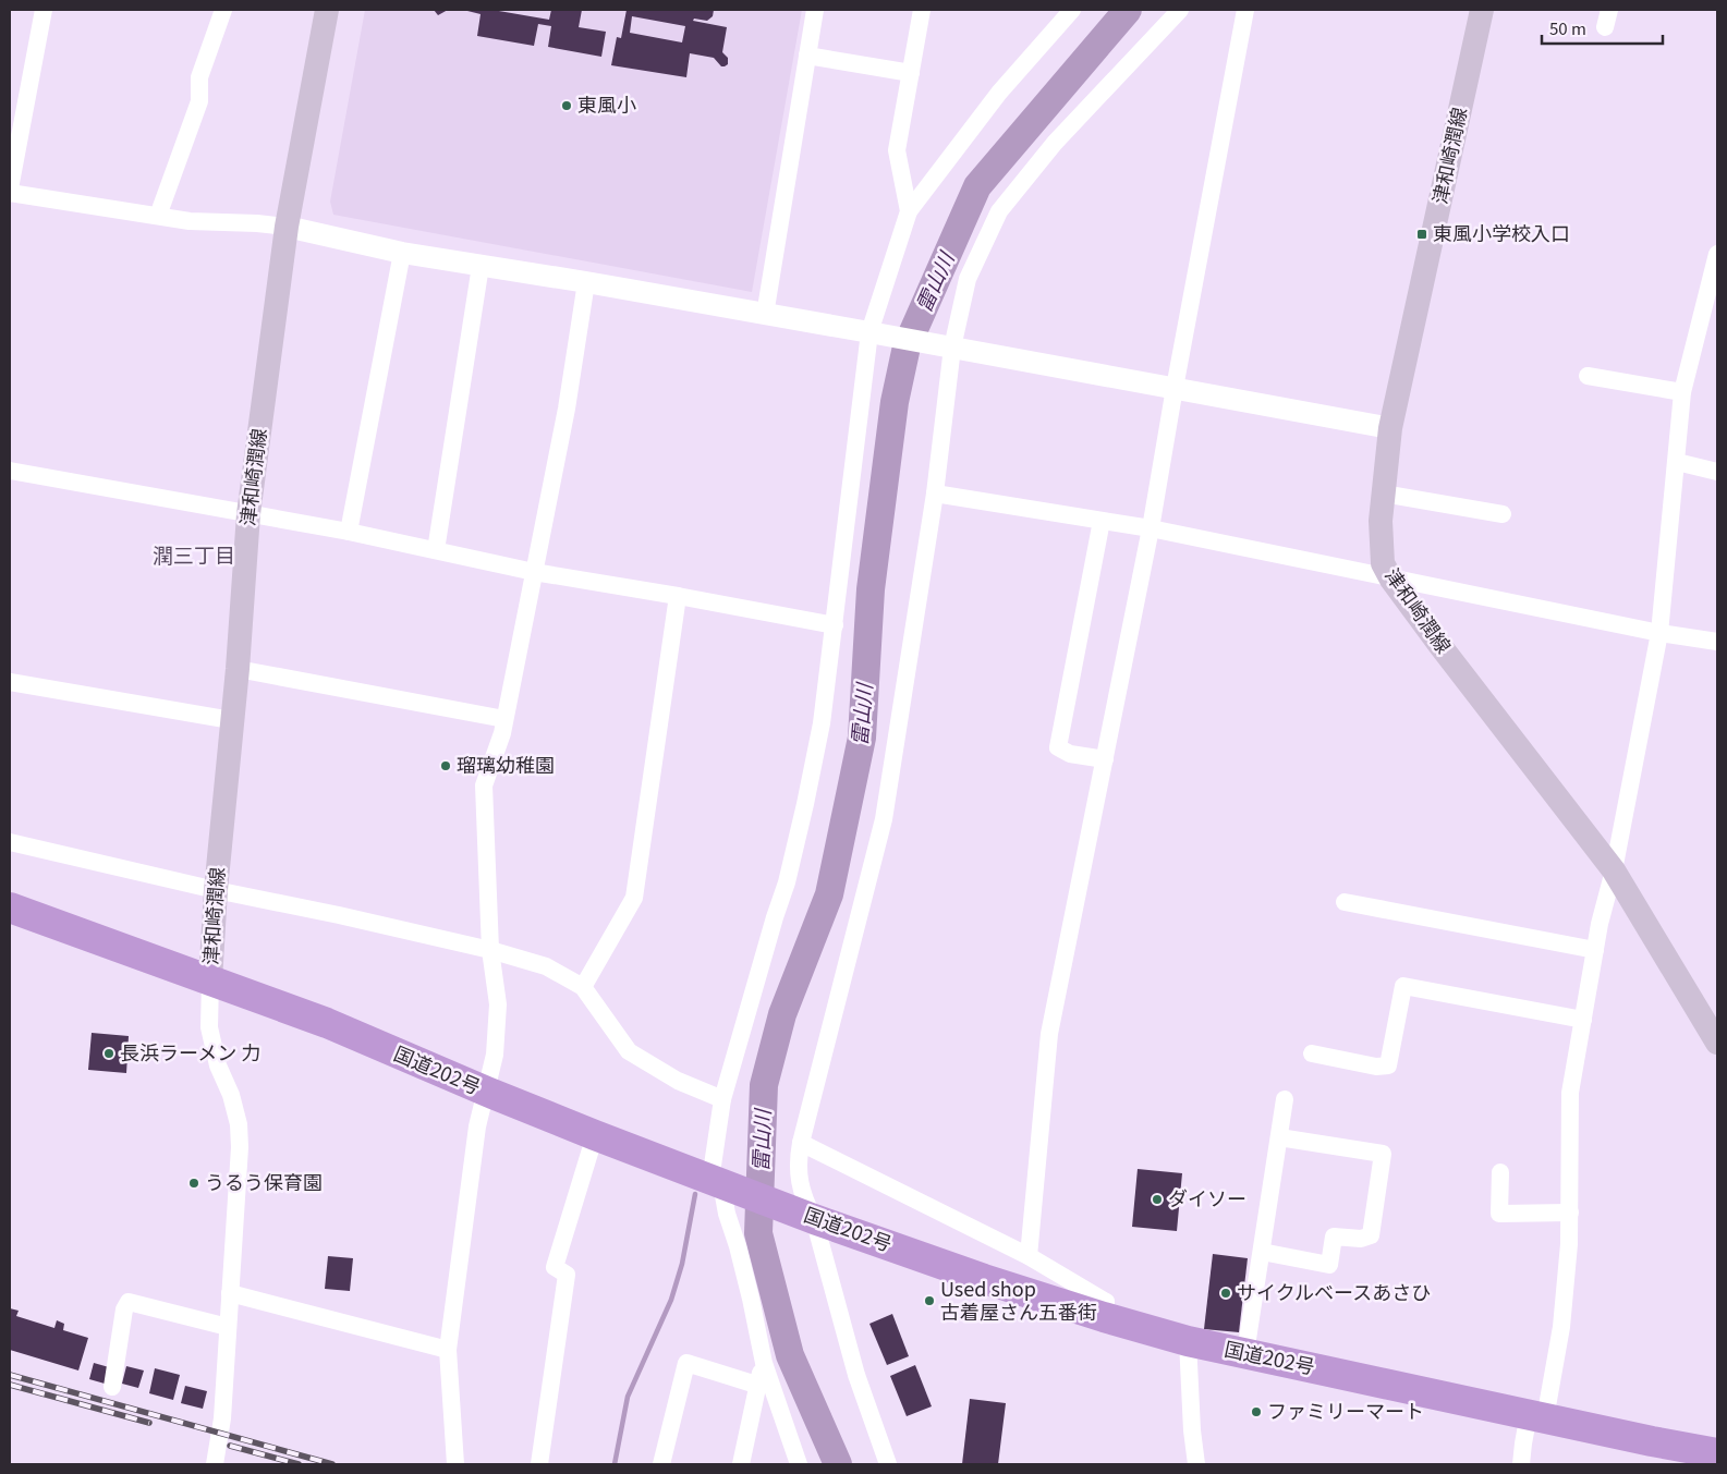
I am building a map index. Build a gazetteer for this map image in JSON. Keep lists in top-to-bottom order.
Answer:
{
  "streets": {
    "highway": ["国道202号"],
    "main road": ["津和崎潤線"]
  },
  "crossings": [
    ["津和崎潤線", "国道202号"]
  ],
  "districts": ["潤三丁目"],
  "water": ["雷山川"],
  "places": {
    "other": [
      "東風小",
      "瑠璃幼稚園",
      "長浜ラーメン 力",
      "うるう保育園",
      "ダイソー",
      "サイクルベースあさひ",
      "Used shop 古着屋さん五番街",
      "ファミリーマート"
    ],
    "transit": ["東風小学校入口"]
  },
  "scale_bar": "50 m"
}
